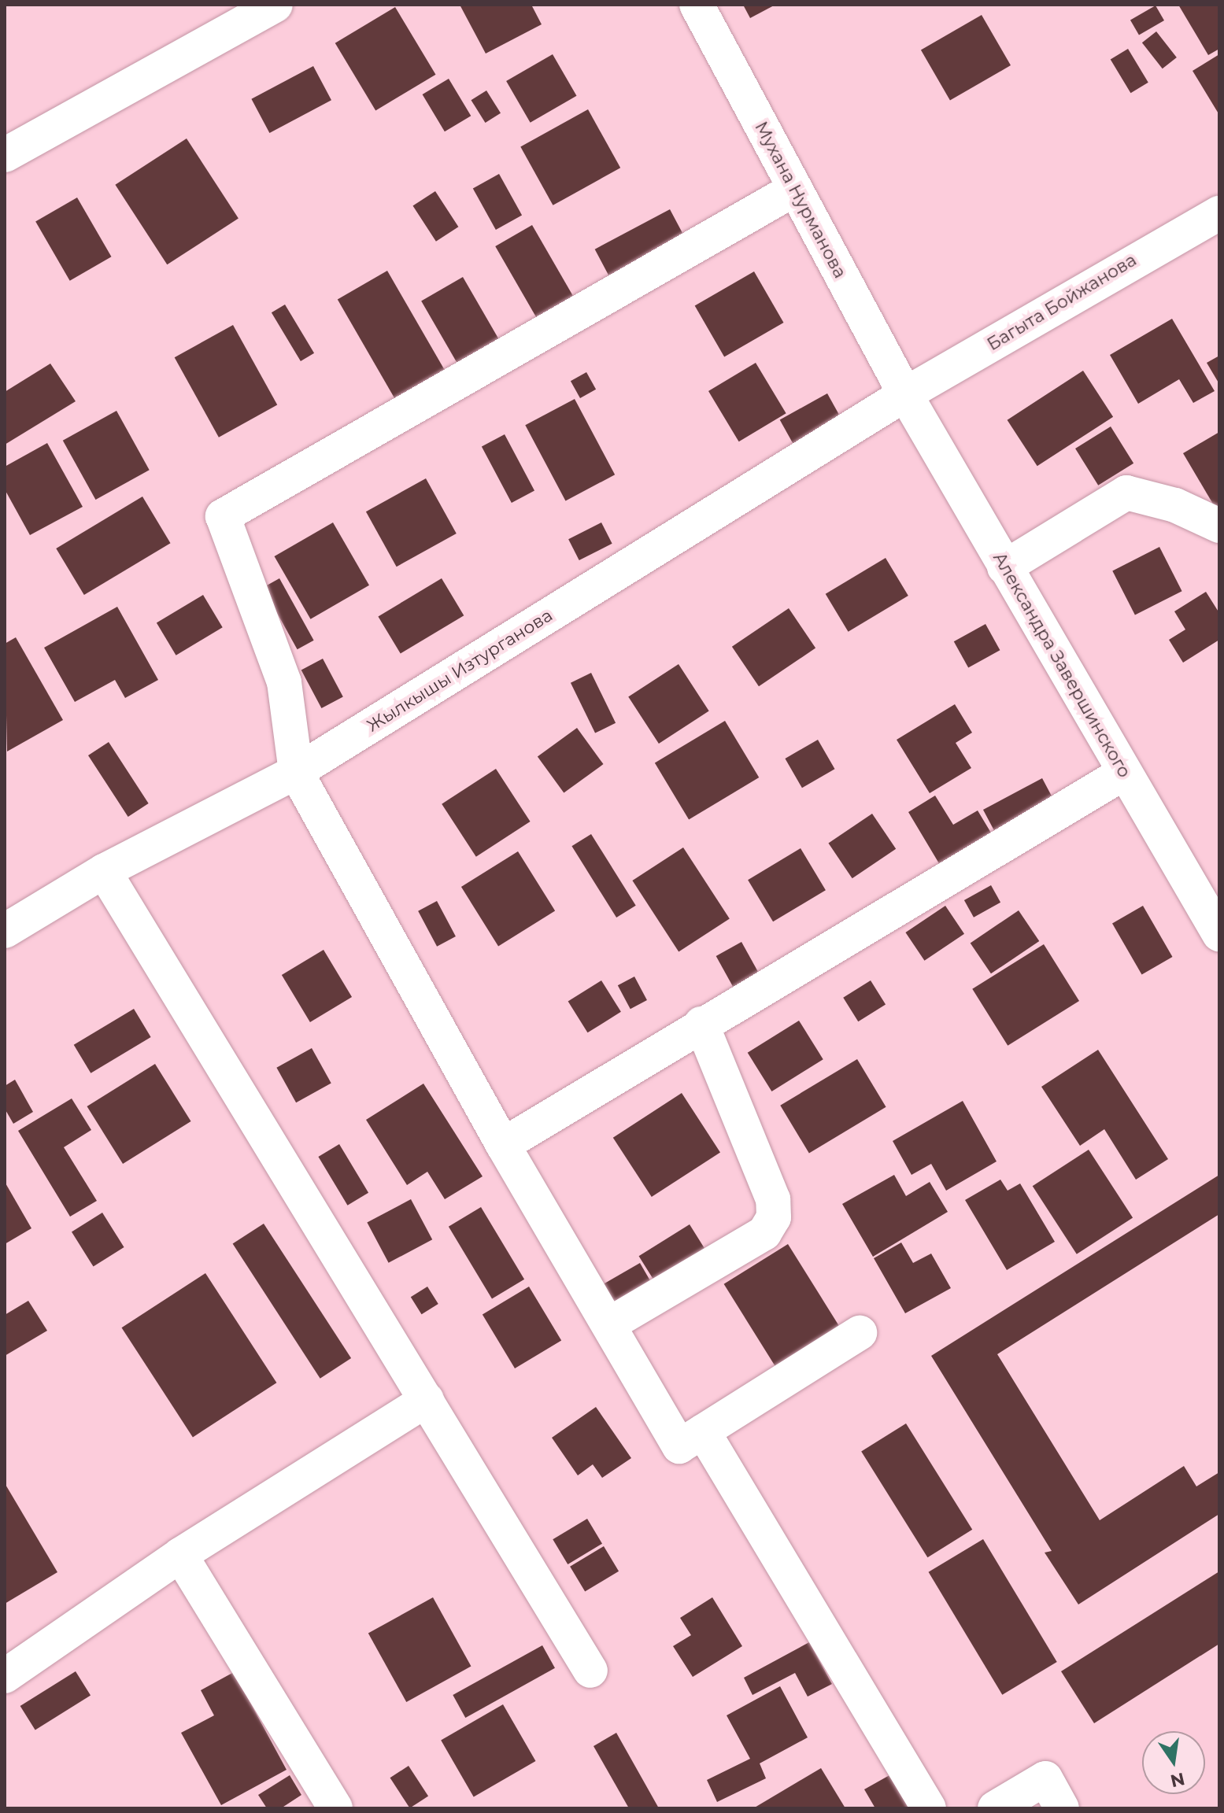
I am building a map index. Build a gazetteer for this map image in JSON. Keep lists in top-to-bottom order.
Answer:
{
  "streets": {
    "street": [
      "Мухана Нурманова",
      "Багыта Бойжанова",
      "Александра Завершинского",
      "Жылкышы Изтурганова"
    ]
  },
  "crossings": [
    ["Мухана Нурманова", "Багыта Бойжанова"],
    ["Мухана Нурманова", "Александра Завершинского"],
    ["Мухана Нурманова", "Жылкышы Изтурганова"],
    ["Багыта Бойжанова", "Александра Завершинского"],
    ["Багыта Бойжанова", "Жылкышы Изтурганова"],
    ["Александра Завершинского", "Жылкышы Изтурганова"]
  ],
  "north": "bottom"
}
